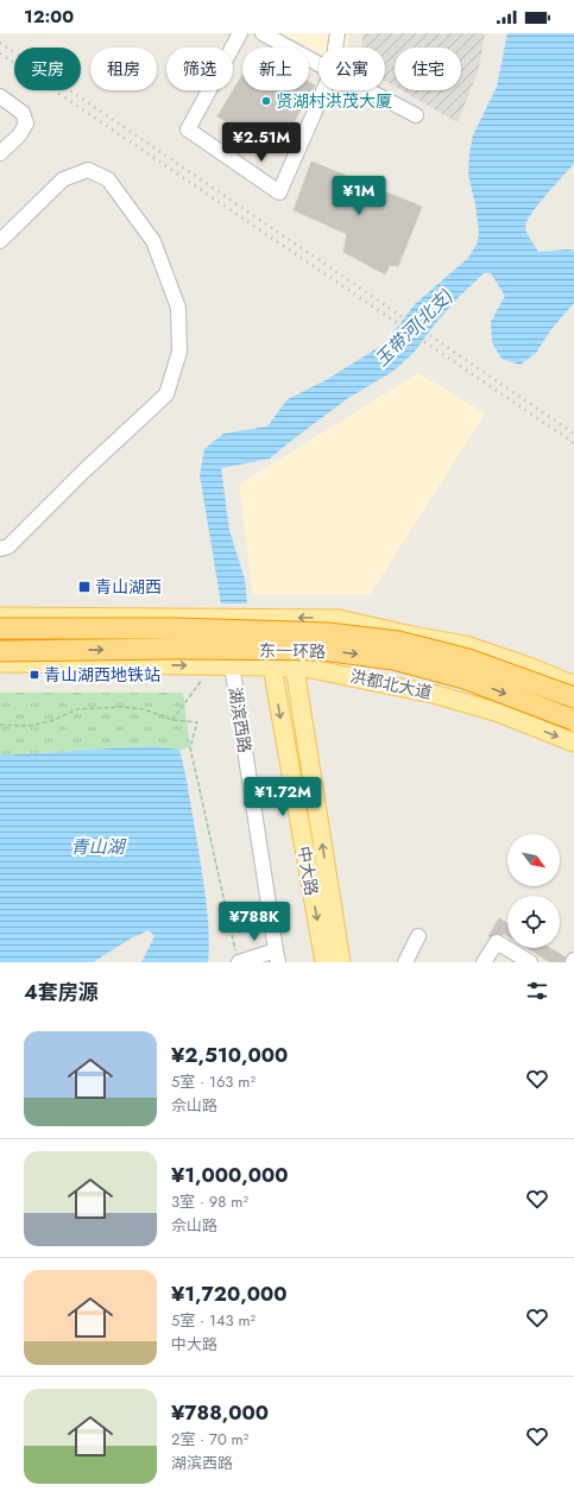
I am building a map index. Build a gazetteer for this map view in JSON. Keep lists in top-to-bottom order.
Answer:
{
  "streets": {
    "highway": ["东一环路"],
    "main road": ["洪都北大道", "中大路"],
    "street": ["湖滨西路"]
  },
  "crossings": [
    ["洪都北大道", "湖滨西路"],
    ["洪都北大道", "中大路"]
  ],
  "water": ["玉带河(北支)", "青山湖"],
  "places": {
    "other": ["贤湖村洪茂大厦"],
    "transit": ["青山湖西", "青山湖西地铁站"]
  },
  "north": "bottom right",
  "page": {
    "status": "12:00",
    "chip": [
      "买房",
      "租房",
      "筛选",
      "新上",
      "公寓",
      "住宅"
    ],
    "price": [
      "¥2.51M",
      "¥1M",
      "¥1.72M",
      "¥788K"
    ],
    "heading": "4套房源",
    "list": [
      {
        "name": "¥2,510,000",
        "note": "5室 · 163 m² · 佘山路"
      },
      {
        "name": "¥1,000,000",
        "note": "3室 · 98 m² · 佘山路"
      },
      {
        "name": "¥1,720,000",
        "note": "5室 · 143 m² · 中大路"
      },
      {
        "name": "¥788,000",
        "note": "2室 · 70 m² · 湖滨西路"
      }
    ]
  }
}
